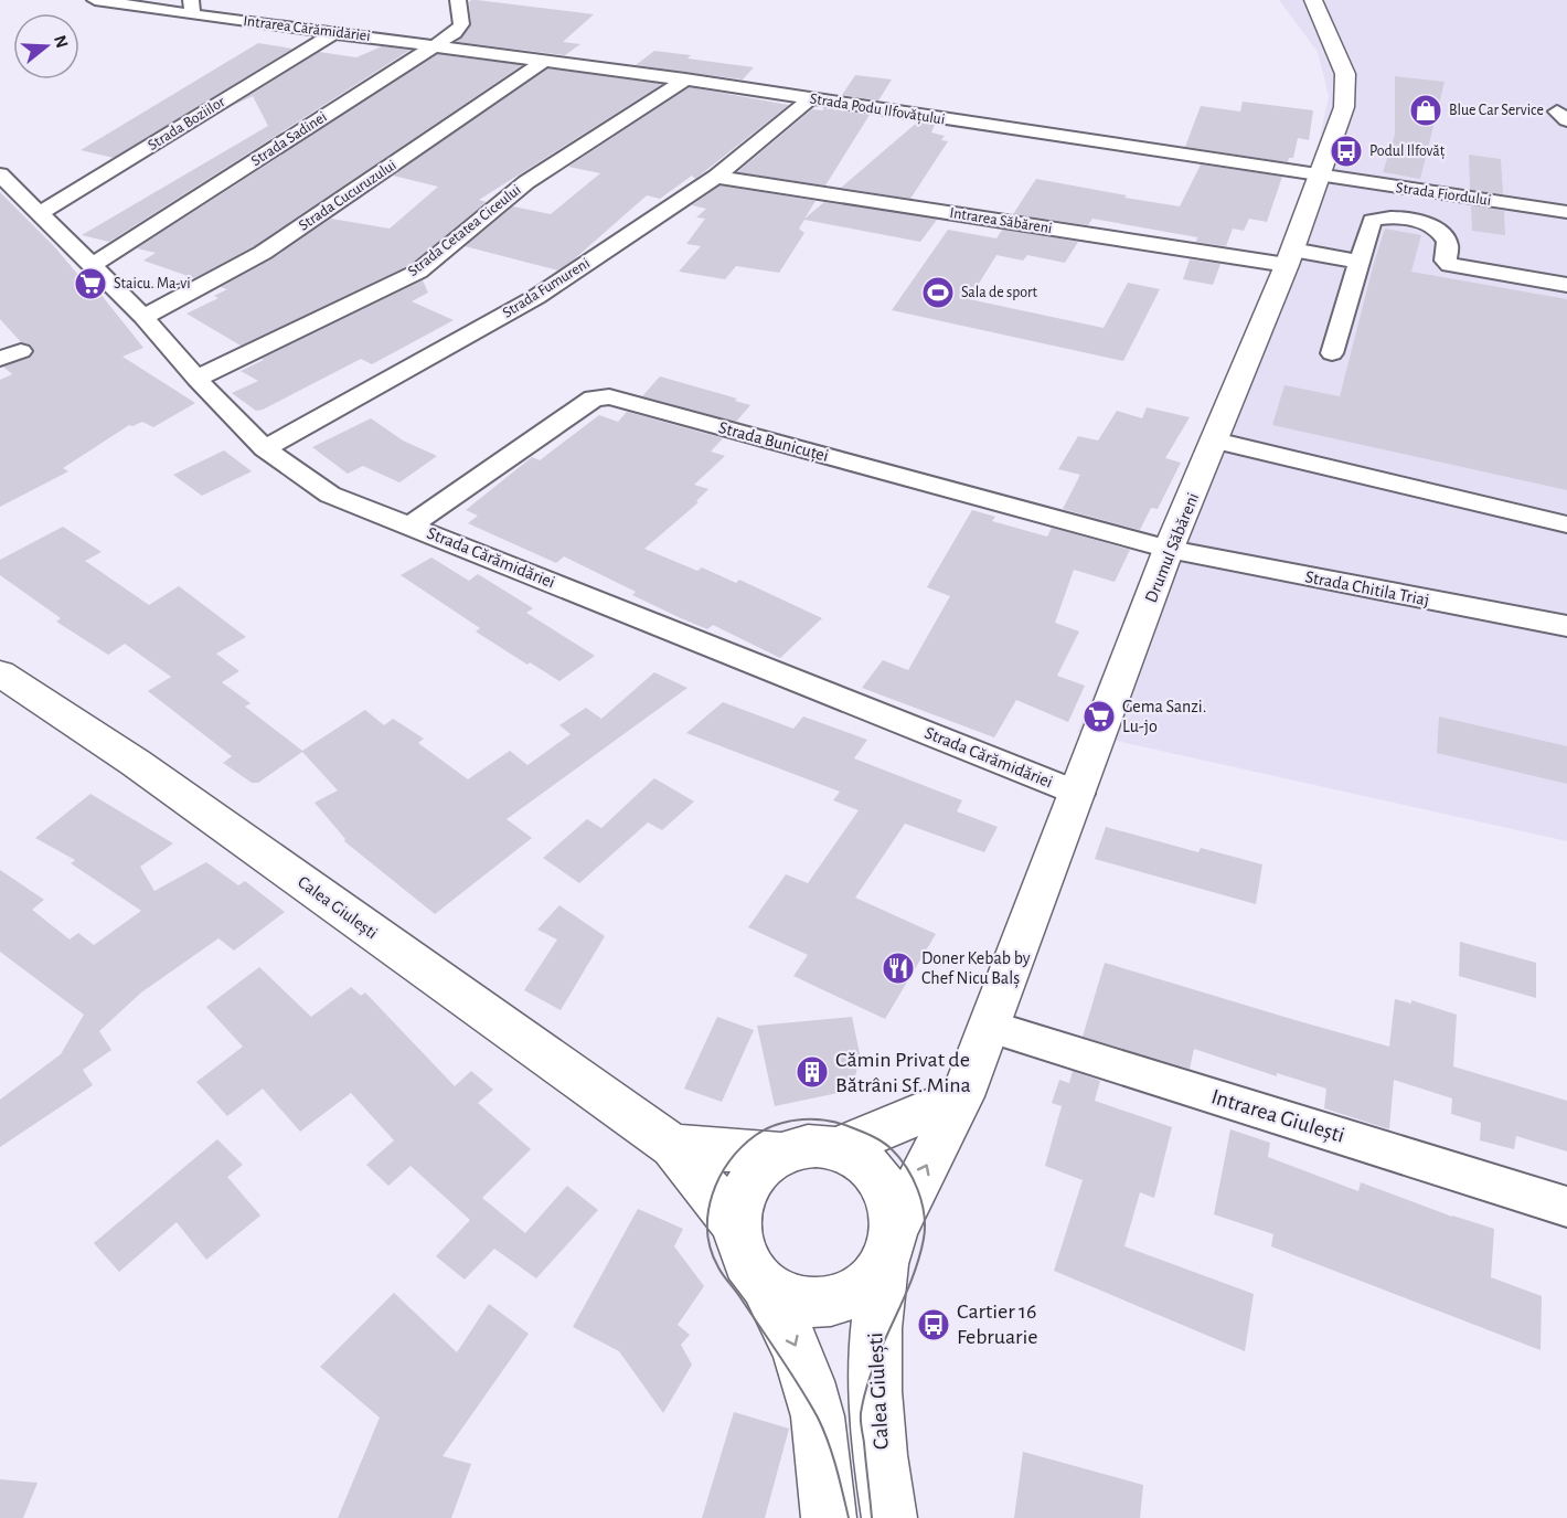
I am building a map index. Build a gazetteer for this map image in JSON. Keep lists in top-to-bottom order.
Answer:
{
  "streets": {
    "main road": ["Drumul Săbăreni", "Calea Giulești"],
    "street": [
      "Intrarea Cărămidăriei",
      "Strada Podu Ilfovățului",
      "Strada Boziilor",
      "Strada Sadinei",
      "Strada Fiordului",
      "Strada Cucuruzului",
      "Intrarea Săbăreni",
      "Strada Cetatea Ciceului",
      "Strada Fumureni",
      "Strada Bunicuței",
      "Strada Cărămidăriei",
      "Strada Chitila Triaj",
      "Intrarea Giulești"
    ]
  },
  "crossings": [
    ["Intrarea Cărămidăriei", "Strada Podu Ilfovățului"],
    ["Intrarea Cărămidăriei", "Strada Boziilor"],
    ["Intrarea Cărămidăriei", "Strada Sadinei"],
    ["Strada Podu Ilfovățului", "Strada Sadinei"],
    ["Strada Podu Ilfovățului", "Strada Fiordului"],
    ["Strada Podu Ilfovățului", "Strada Cucuruzului"],
    ["Strada Podu Ilfovățului", "Strada Cetatea Ciceului"],
    ["Strada Podu Ilfovățului", "Strada Fumureni"],
    ["Strada Podu Ilfovățului", "Drumul Săbăreni"],
    ["Strada Boziilor", "Strada Cărămidăriei"],
    ["Strada Sadinei", "Strada Cărămidăriei"],
    ["Strada Fiordului", "Drumul Săbăreni"],
    ["Strada Cucuruzului", "Strada Cărămidăriei"],
    ["Intrarea Săbăreni", "Strada Fumureni"],
    ["Intrarea Săbăreni", "Drumul Săbăreni"],
    ["Strada Cetatea Ciceului", "Strada Cărămidăriei"],
    ["Strada Fumureni", "Strada Cărămidăriei"],
    ["Strada Bunicuței", "Drumul Săbăreni"],
    ["Strada Bunicuței", "Strada Cărămidăriei"],
    ["Strada Bunicuței", "Strada Chitila Triaj"],
    ["Drumul Săbăreni", "Strada Cărămidăriei"],
    ["Drumul Săbăreni", "Strada Chitila Triaj"],
    ["Drumul Săbăreni", "Calea Giulești"],
    ["Drumul Săbăreni", "Intrarea Giulești"]
  ],
  "places": {
    "shop": ["Blue Car Service"],
    "bus stop": ["Podul Ilfovăț", "Cartier 16 Februarie"],
    "supermarket": ["Staicu. Ma-vi", "Gema Sanzi. Lu-jo"],
    "sports": ["Sala de sport"],
    "restaurant": ["Doner Kebab by Chef Nicu Balș"],
    "building": ["Cămin Privat de Bătrâni Sf. Mina"]
  },
  "north": "right"
}
